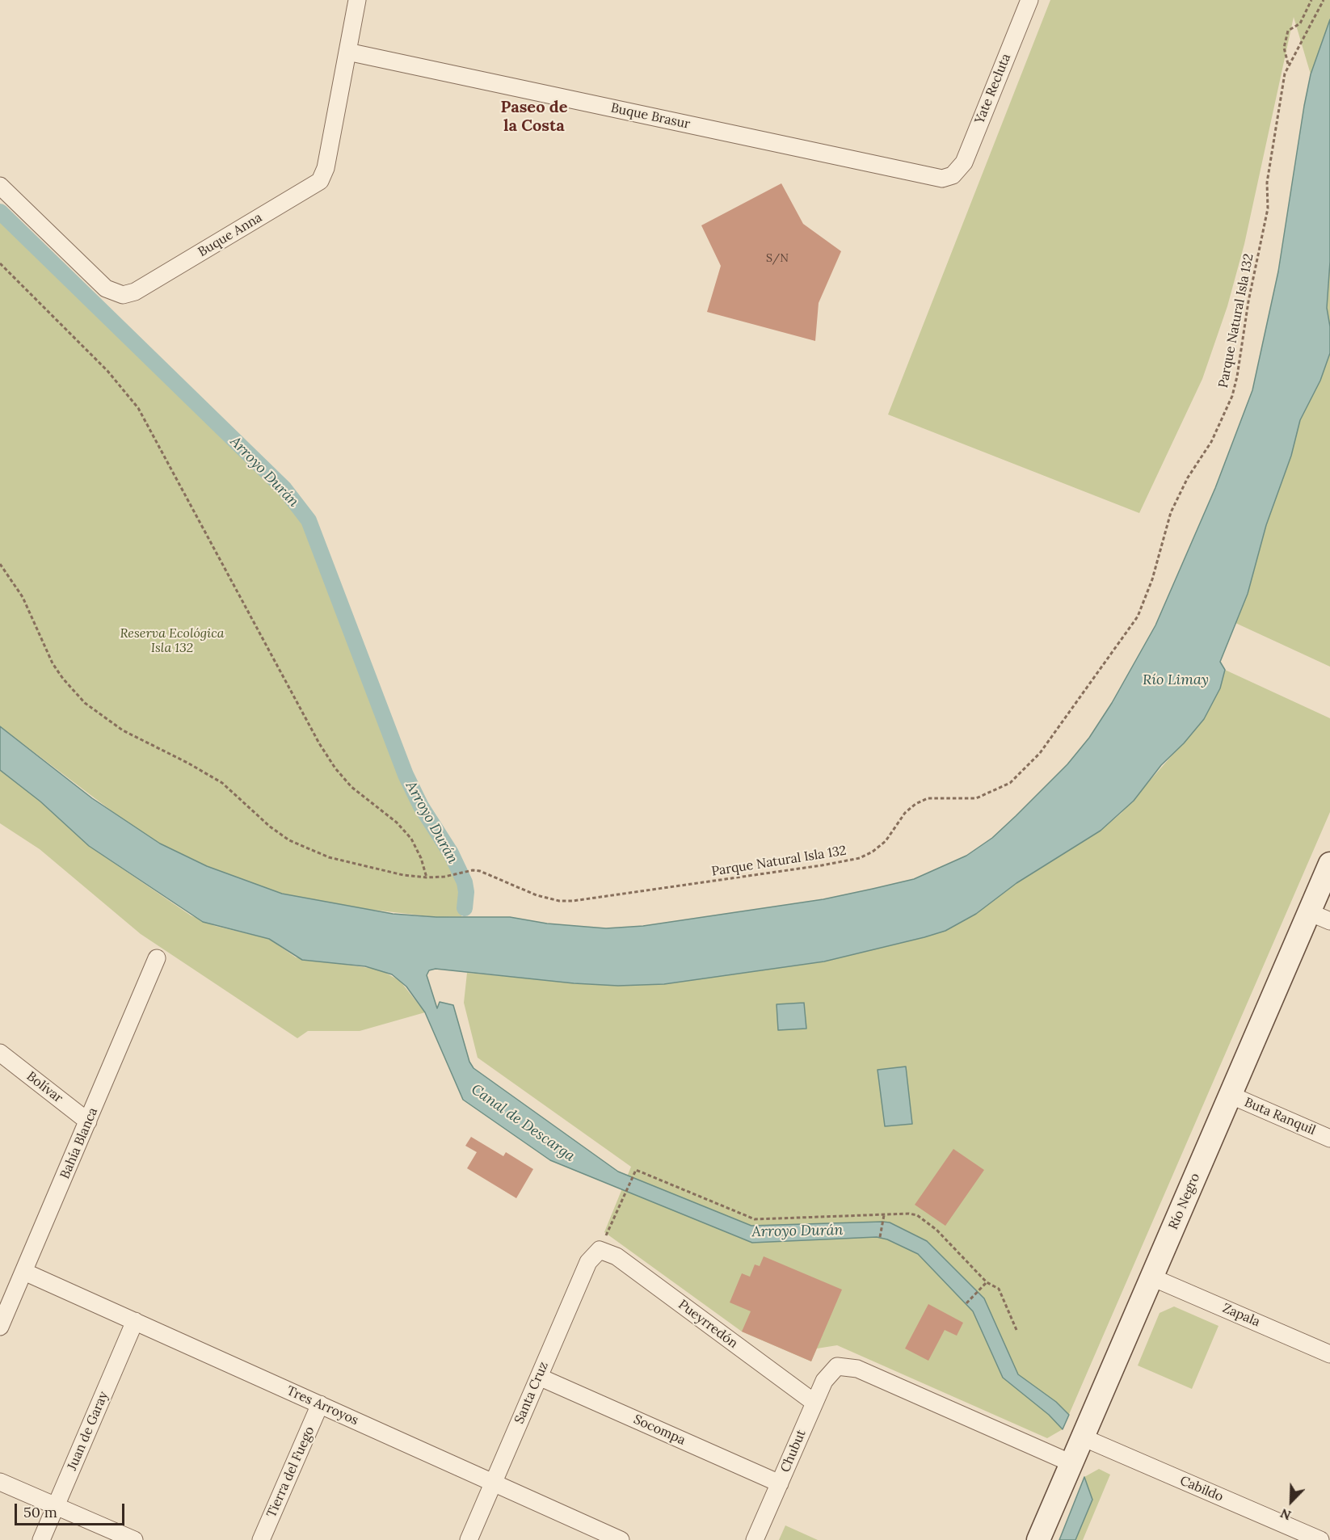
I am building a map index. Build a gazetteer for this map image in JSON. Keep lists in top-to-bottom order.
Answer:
{
  "streets": {
    "street": [
      "Yate Recluta",
      "Buque Brasur",
      "Buque Anna",
      "Bolívar",
      "Buta Ranquil",
      "Bahía Blanca",
      "Río Negro",
      "Zapala",
      "Pueyrredón",
      "Santa Cruz",
      "Tres Arroyos",
      "Socompa",
      "Juan de Garay",
      "Chubut",
      "Tierra del Fuego",
      "Cabildo"
    ],
    "path": ["Parque Natural Isla 132"]
  },
  "crossings": [
    ["Yate Recluta", "Buque Brasur"],
    ["Buque Brasur", "Buque Anna"],
    ["Bolívar", "Bahía Blanca"],
    ["Buta Ranquil", "Río Negro"],
    ["Bahía Blanca", "Tres Arroyos"],
    ["Río Negro", "Zapala"],
    ["Río Negro", "Chubut"],
    ["Río Negro", "Cabildo"],
    ["Pueyrredón", "Santa Cruz"],
    ["Pueyrredón", "Chubut"],
    ["Santa Cruz", "Tres Arroyos"],
    ["Santa Cruz", "Socompa"],
    ["Tres Arroyos", "Juan de Garay"],
    ["Tres Arroyos", "Tierra del Fuego"],
    ["Socompa", "Chubut"]
  ],
  "districts": ["Paseo de la Costa"],
  "water": ["Arroyo Durán", "Río Limay", "Canal de Descarga"],
  "parks": ["Reserva Ecológica Isla 132"],
  "house_numbers": ["S/N"],
  "scale_bar": "50 m",
  "north": "bottom left"
}
